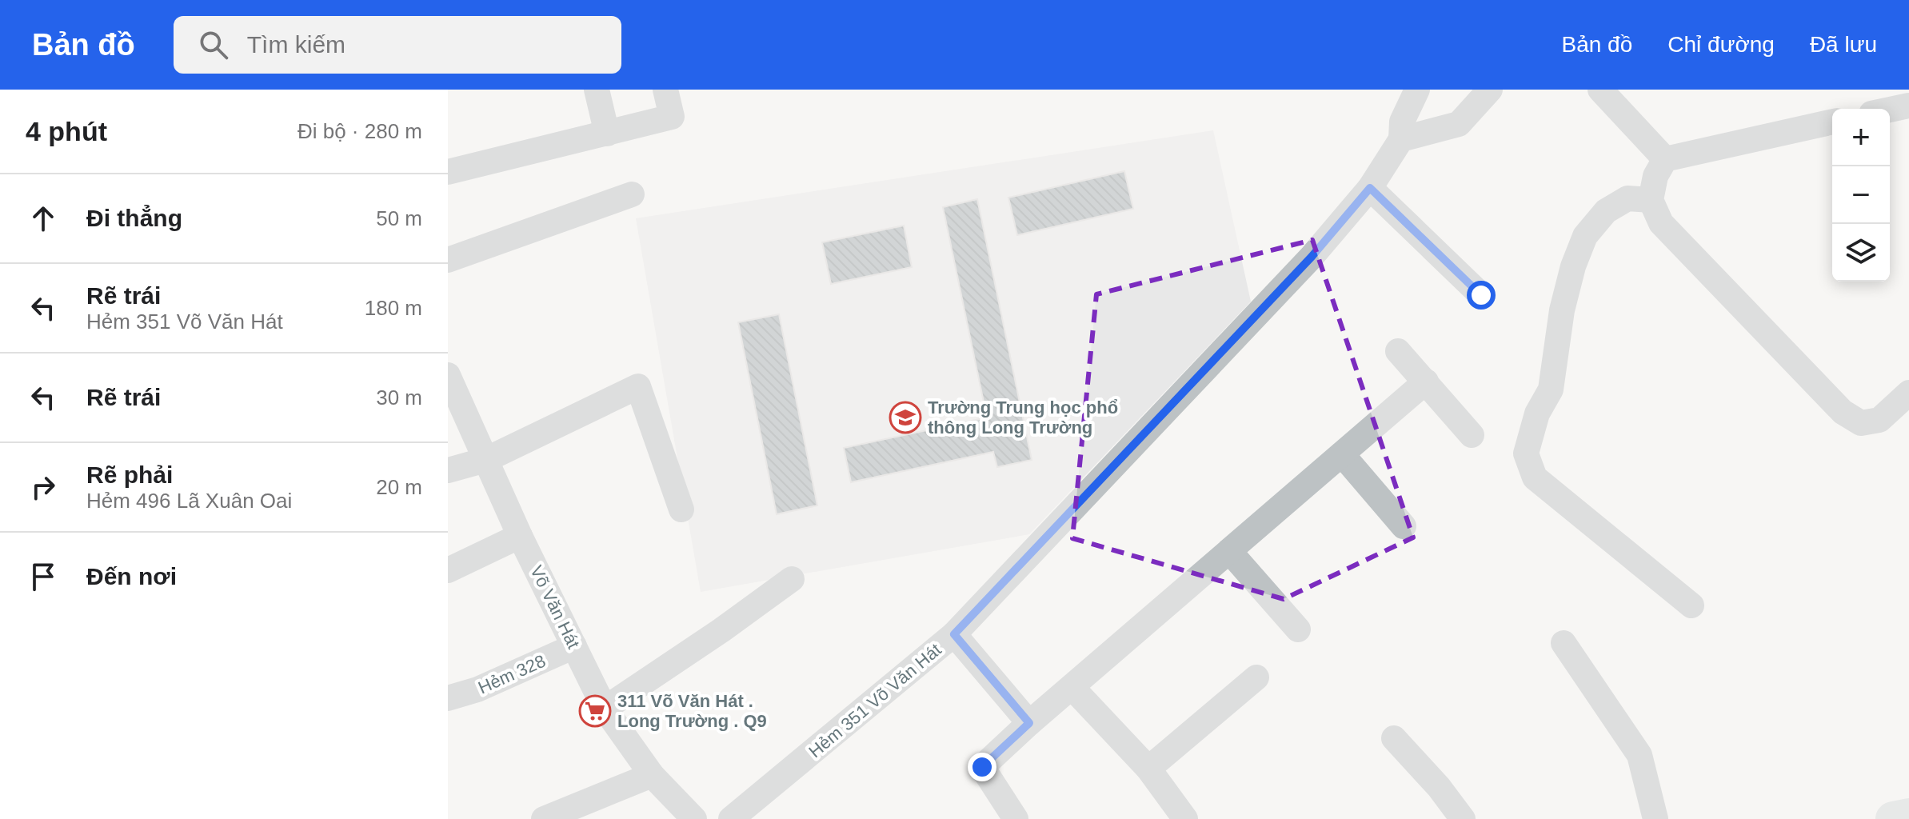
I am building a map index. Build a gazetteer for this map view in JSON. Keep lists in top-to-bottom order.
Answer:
{
  "streets": {
    "street": ["Võ Văn Hát", "Hẻm 328", "Hẻm 351 Võ Văn Hát"]
  },
  "crossings": [
    ["Võ Văn Hát", "Hẻm 328"]
  ],
  "places": {
    "school or university": ["Trường Trung học phổ thông Long Trường"],
    "supermarket": ["311 Võ Văn Hát . Long Trường . Q9"]
  },
  "page": {
    "header": "Bản đồ",
    "search": "Tìm kiếm",
    "nav": ["Bản đồ", "Chỉ đường", "Đã lưu"],
    "heading": ["4 phút", "Đi bộ · 280 m"],
    "map_buttons": ["+", "−"],
    "list": [
      ["Đi thẳng", "50 m"],
      ["Rẽ trái", "Hẻm 351 Võ Văn Hát", "180 m"],
      ["Rẽ trái", "30 m"],
      ["Rẽ phải", "Hẻm 496 Lã Xuân Oai", "20 m"],
      "Đến nơi"
    ]
  }
}
